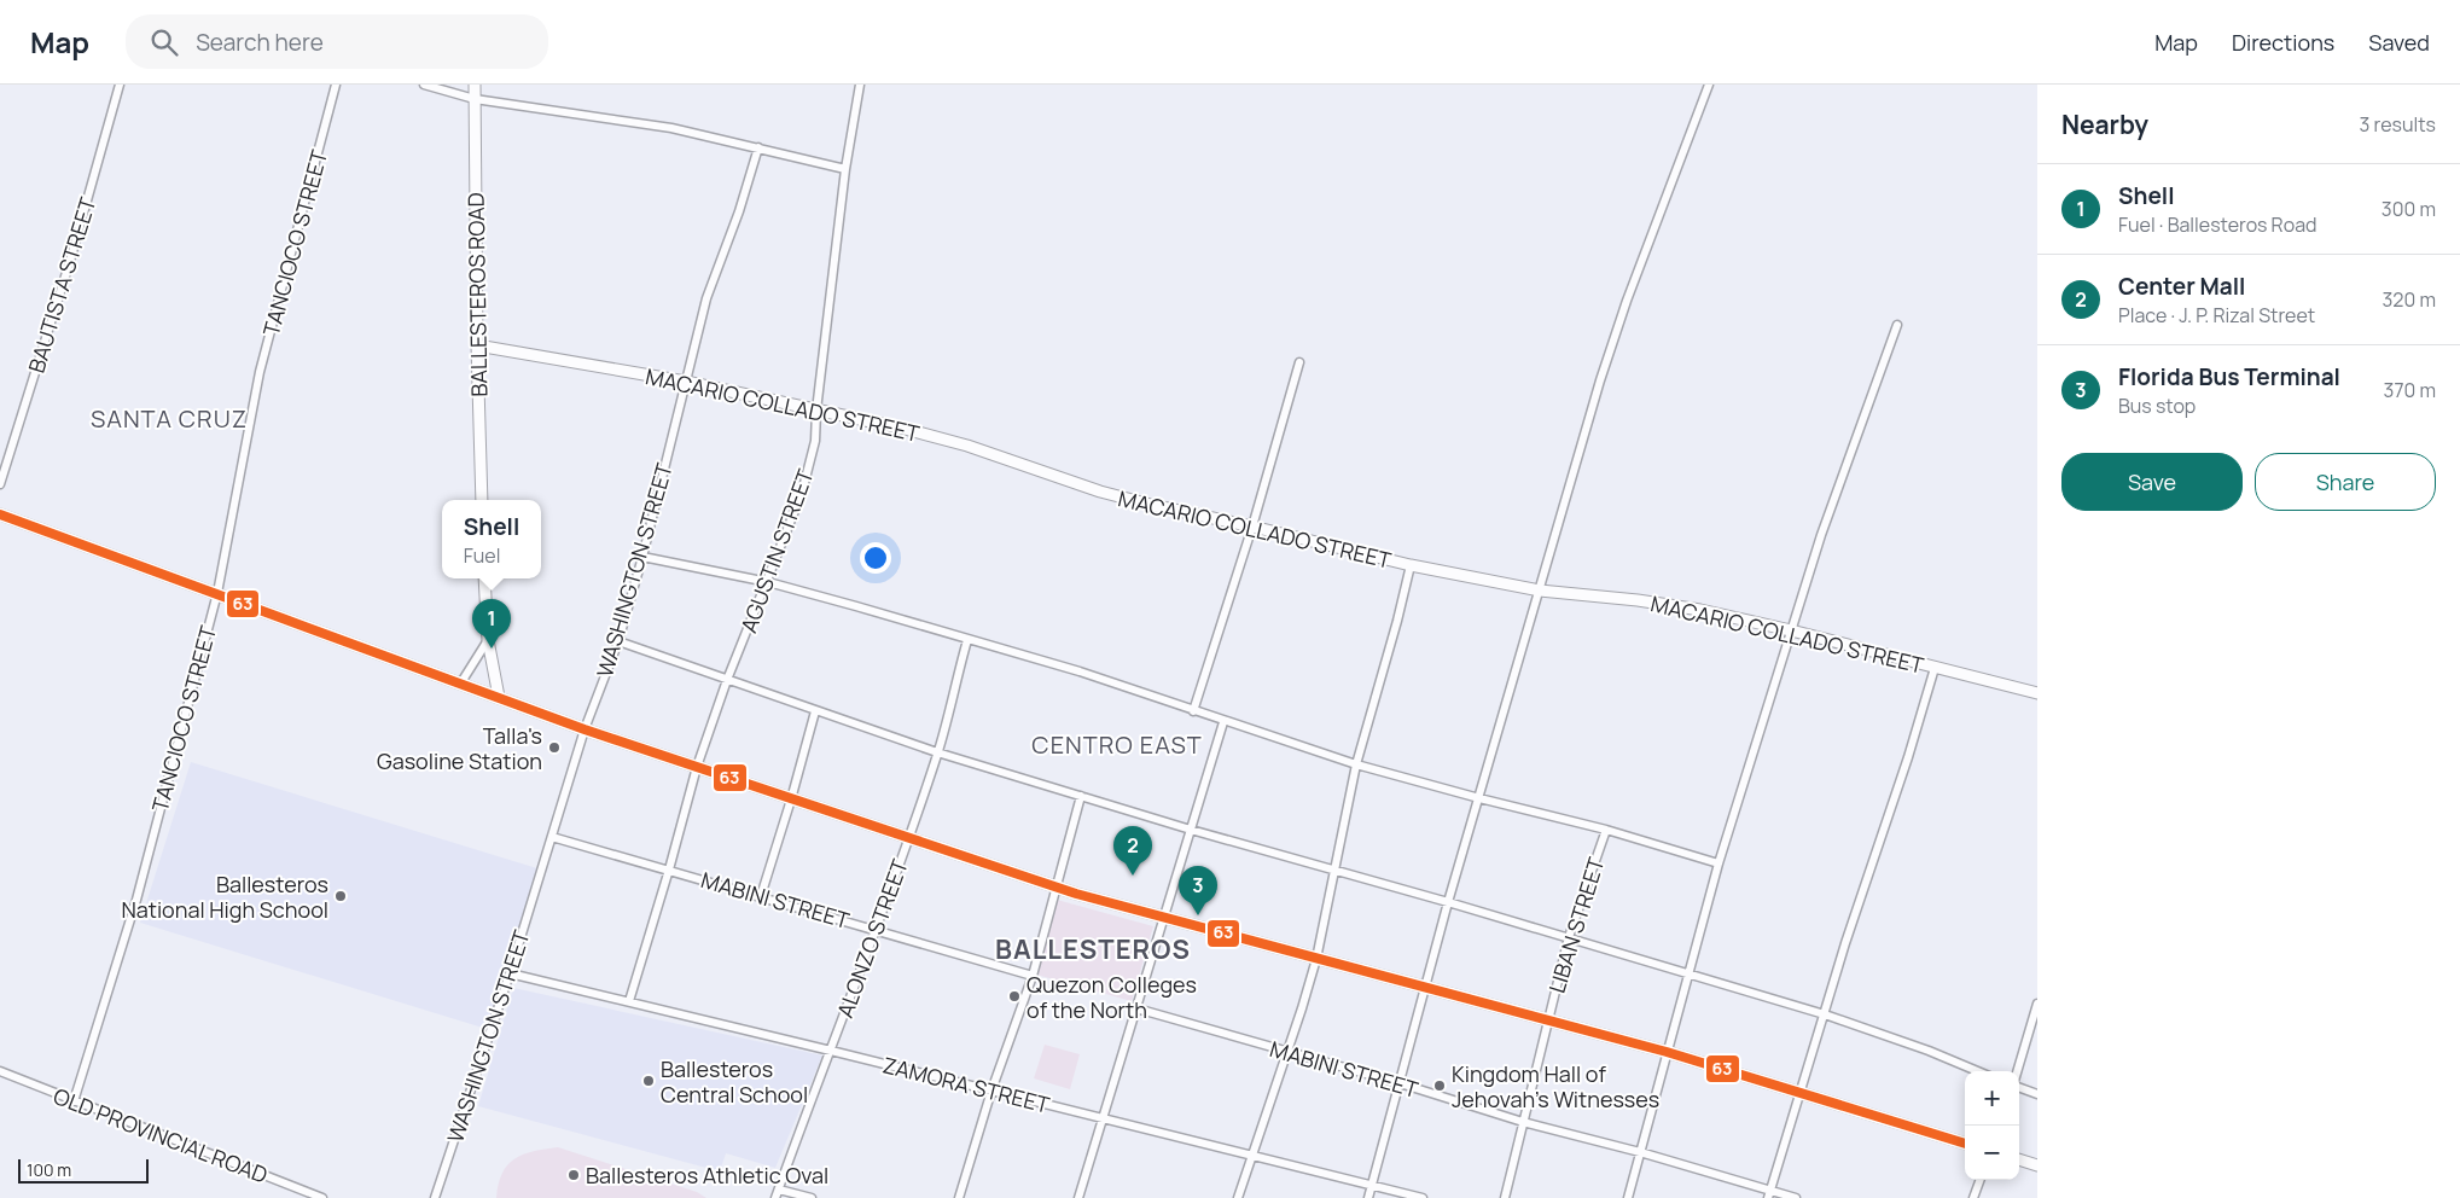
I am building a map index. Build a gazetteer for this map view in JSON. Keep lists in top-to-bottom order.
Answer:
{
  "streets": {
    "street": [
      "TANCIOCO STREET",
      "BAUTISTA STREET",
      "BALLESTEROS ROAD",
      "MACARIO COLLADO STREET",
      "AGUSTIN STREET",
      "WASHINGTON STREET",
      "MABINI STREET",
      "LIBAN STREET",
      "ALONZO STREET",
      "ZAMORA STREET",
      "OLD PROVINCIAL ROAD"
    ]
  },
  "crossings": [
    ["TANCIOCO STREET", "OLD PROVINCIAL ROAD"],
    ["BALLESTEROS ROAD", "MACARIO COLLADO STREET"],
    ["MACARIO COLLADO STREET", "AGUSTIN STREET"],
    ["MACARIO COLLADO STREET", "WASHINGTON STREET"],
    ["AGUSTIN STREET", "MABINI STREET"],
    ["AGUSTIN STREET", "ZAMORA STREET"],
    ["WASHINGTON STREET", "MABINI STREET"],
    ["WASHINGTON STREET", "ZAMORA STREET"],
    ["MABINI STREET", "LIBAN STREET"],
    ["MABINI STREET", "ALONZO STREET"],
    ["ALONZO STREET", "ZAMORA STREET"]
  ],
  "districts": ["SANTA CRUZ", "CENTRO EAST", "BALLESTEROS"],
  "places": [
    "Talla's Gasoline Station",
    "Ballesteros National High School",
    "Quezon Colleges of the North",
    "Ballesteros Central School",
    "Kingdom Hall of Jehovah's Witnesses",
    "Ballesteros Athletic Oval"
  ],
  "lines": ["transit line 63"],
  "scale_bar": "100 m",
  "page": {
    "header": "Map",
    "search": "Search here",
    "nav": ["Map", "Directions", "Saved"],
    "heading": ["Nearby", "3 results"],
    "list": [
      {
        "mark": "1",
        "name": "Shell",
        "note": "Fuel · Ballesteros Road",
        "value": "300 m"
      },
      {
        "mark": "2",
        "name": "Center Mall",
        "note": "Place · J. P. Rizal Street",
        "value": "320 m"
      },
      {
        "mark": "3",
        "name": "Florida Bus Terminal",
        "note": "Bus stop",
        "value": "370 m"
      }
    ],
    "buttons": ["Save", "Share"],
    "popup": ["Shell", "Fuel"],
    "pins": ["1", "2", "3"],
    "map_buttons": ["+", "−"],
    "scale": "100 m"
  }
}
